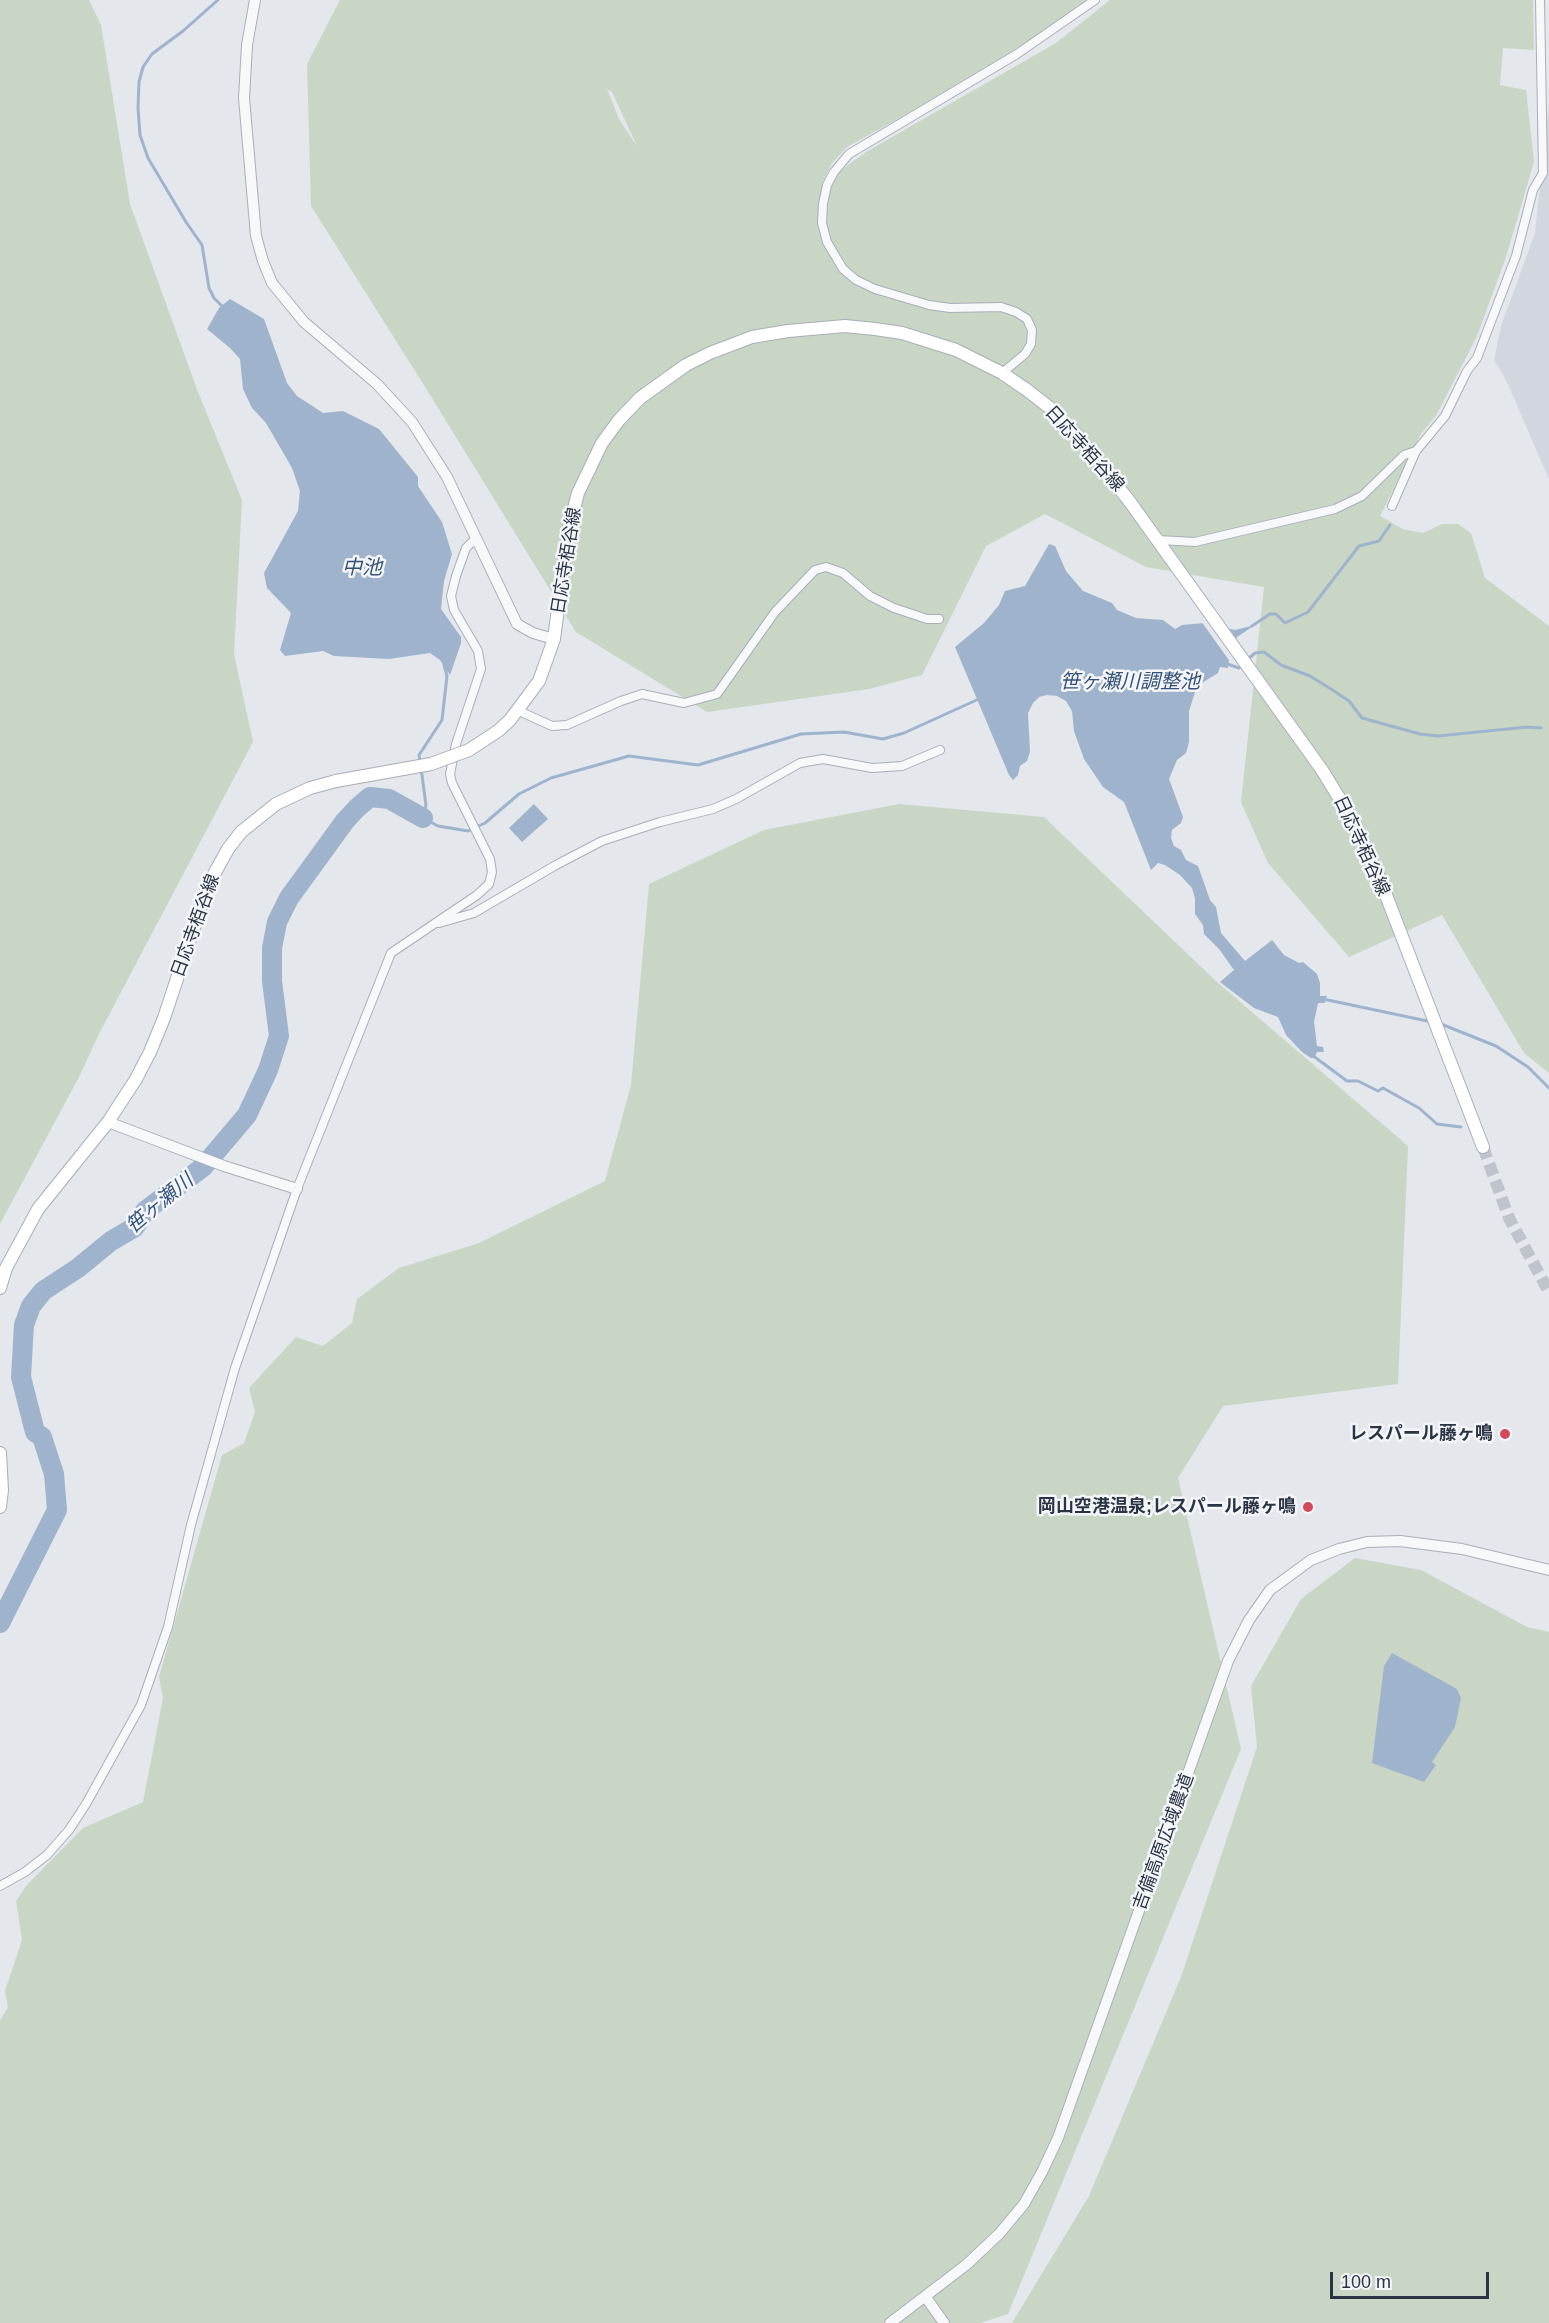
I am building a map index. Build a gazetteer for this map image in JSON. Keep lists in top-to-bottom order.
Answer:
{
  "streets": {
    "main road": ["日応寺栢谷線"],
    "street": ["吉備高原広域農道"]
  },
  "water": ["中池", "笹ヶ瀬川調整池", "笹ヶ瀬川"],
  "places": ["レスパール藤ヶ鳴", "岡山空港温泉;レスパール藤ヶ鳴"],
  "scale_bar": "100 m"
}
